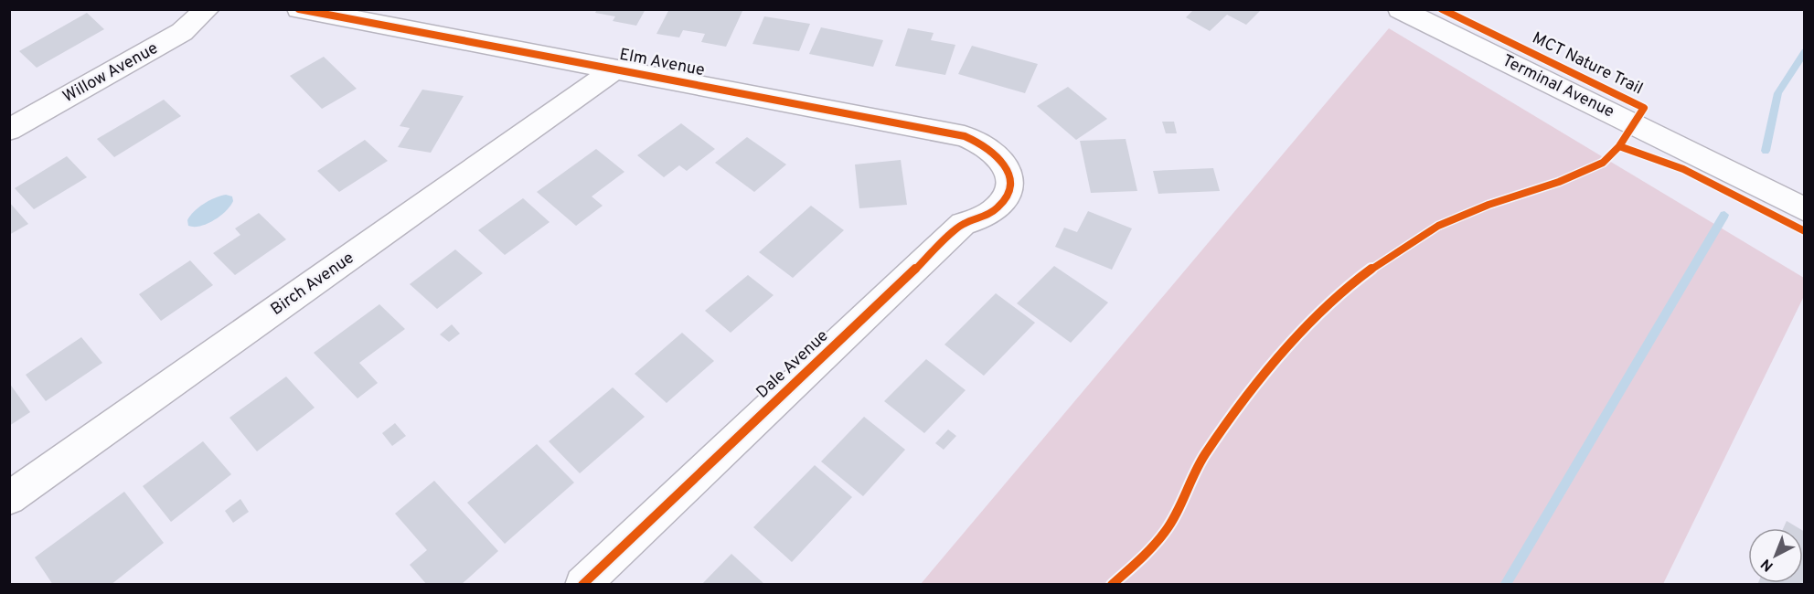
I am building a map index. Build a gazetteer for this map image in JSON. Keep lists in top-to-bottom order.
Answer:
{
  "streets": {
    "street": [
      "Elm Avenue",
      "Willow Avenue",
      "Terminal Avenue",
      "Birch Avenue",
      "Dale Avenue"
    ],
    "cycle path": ["MCT Nature Trail"]
  },
  "crossings": [
    ["Elm Avenue", "Birch Avenue"],
    ["Elm Avenue", "Dale Avenue"]
  ],
  "north": "bottom left"
}
